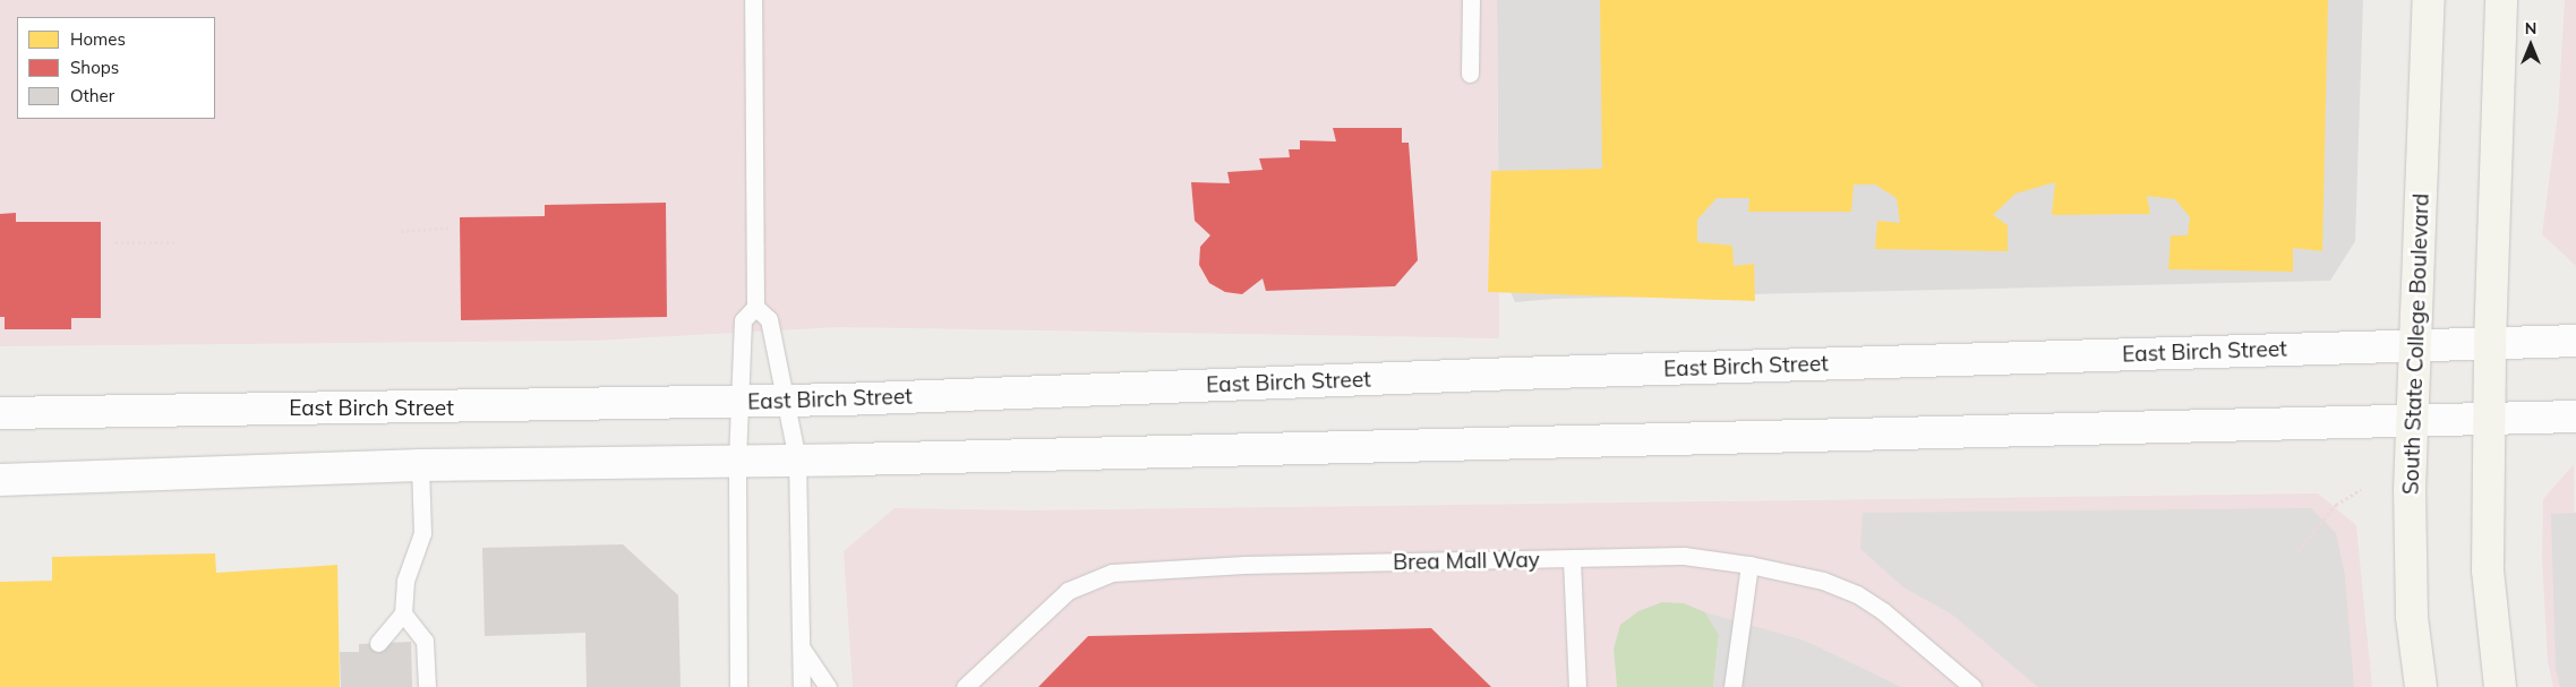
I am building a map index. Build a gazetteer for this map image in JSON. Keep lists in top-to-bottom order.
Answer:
{
  "streets": {
    "main road": ["South State College Boulevard"],
    "street": ["East Birch Street"],
    "lane": ["Brea Mall Way"]
  },
  "crossings": [
    ["South State College Boulevard", "East Birch Street"]
  ],
  "legend": ["Homes", "Shops", "Other"],
  "north": "top"
}
